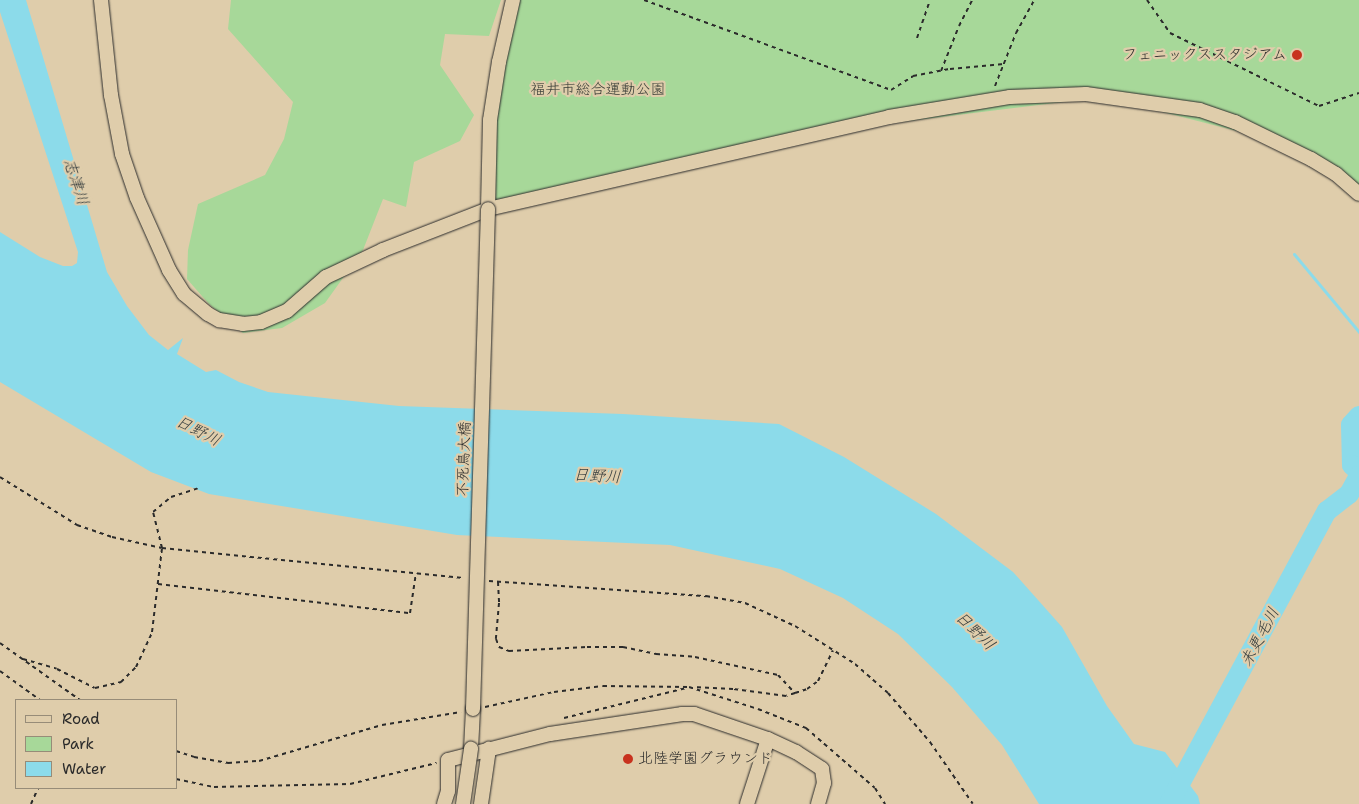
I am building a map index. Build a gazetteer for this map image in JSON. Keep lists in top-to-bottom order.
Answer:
{
  "streets": {
    "street": ["不死鳥大橋"]
  },
  "water": ["志津川", "日野川", "未更毛川"],
  "parks": ["福井市総合運動公園"],
  "places": ["フェニックススタジアム", "北陸学園グラウンド"],
  "legend": ["Road", "Park", "Water"]
}
